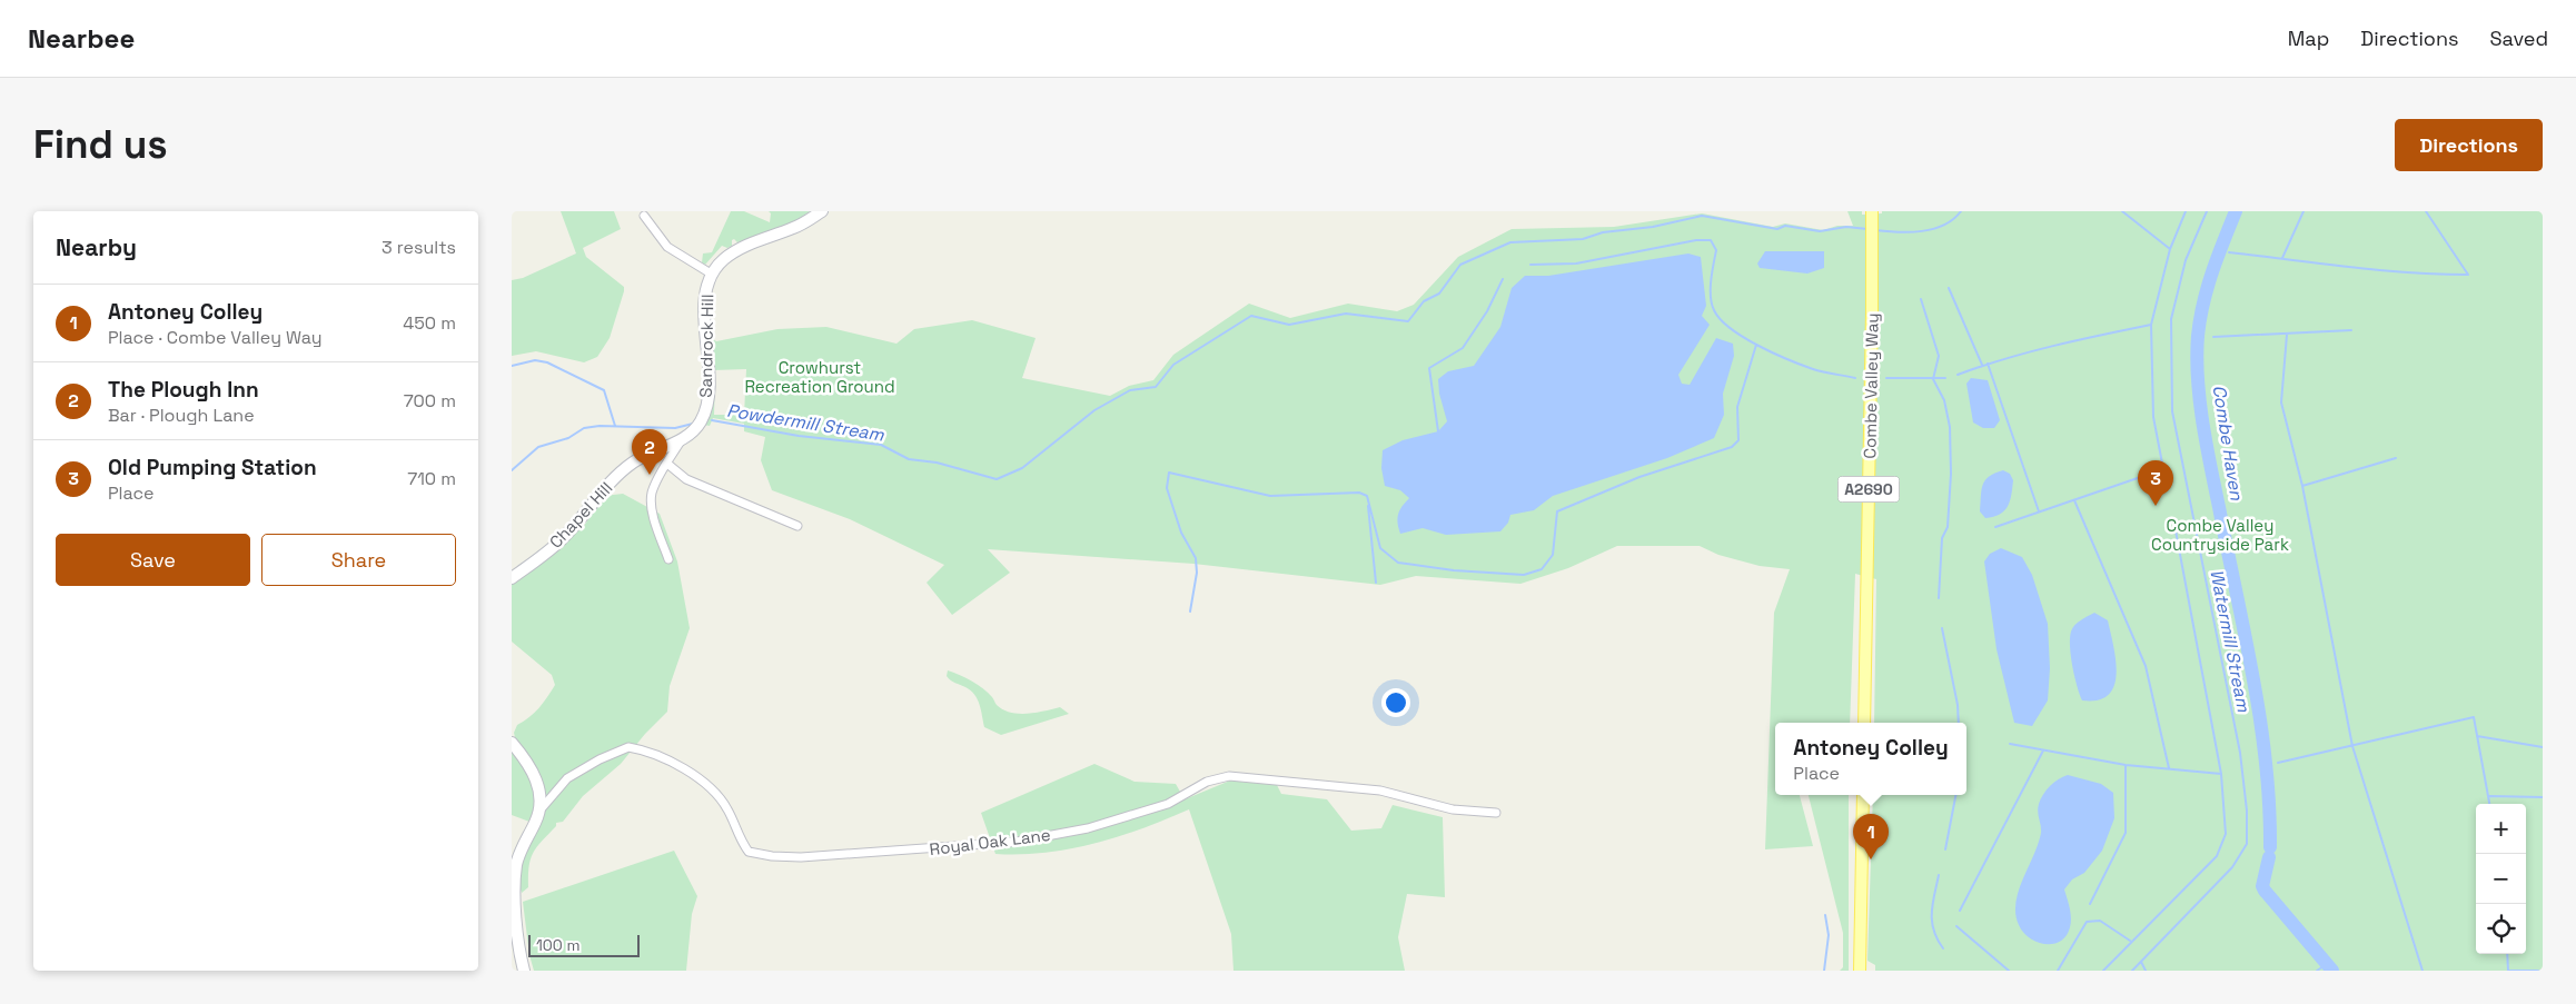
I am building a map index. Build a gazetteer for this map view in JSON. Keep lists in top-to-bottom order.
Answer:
{
  "streets": {
    "main road": ["Combe Valley Way", "A2690"],
    "street": ["Sandrock Hill", "Chapel Hill", "Royal Oak Lane"]
  },
  "crossings": [
    ["Sandrock Hill", "Chapel Hill"]
  ],
  "water": ["Powdermill Stream", "Combe Haven", "Watermill Stream"],
  "parks": ["Crowhurst Recreation Ground", "Combe Valley Countryside Park"],
  "scale_bar": "100 m",
  "page": {
    "header": "Nearbee",
    "nav": ["Map", "Directions", "Saved"],
    "buttons": [
      "Directions",
      ["Save", "Share"]
    ],
    "title": "Find us",
    "heading": ["Nearby", "3 results"],
    "list": [
      {
        "mark": "1",
        "name": "Antoney Colley",
        "note": "Place · Combe Valley Way",
        "value": "450 m"
      },
      {
        "mark": "2",
        "name": "The Plough Inn",
        "note": "Bar · Plough Lane",
        "value": "700 m"
      },
      {
        "mark": "3",
        "name": "Old Pumping Station",
        "note": "Place",
        "value": "710 m"
      }
    ],
    "pins": ["2", "3", "1"],
    "popup": ["Antoney Colley", "Place"],
    "map_buttons": ["+", "−"],
    "scale": "100 m"
  }
}
